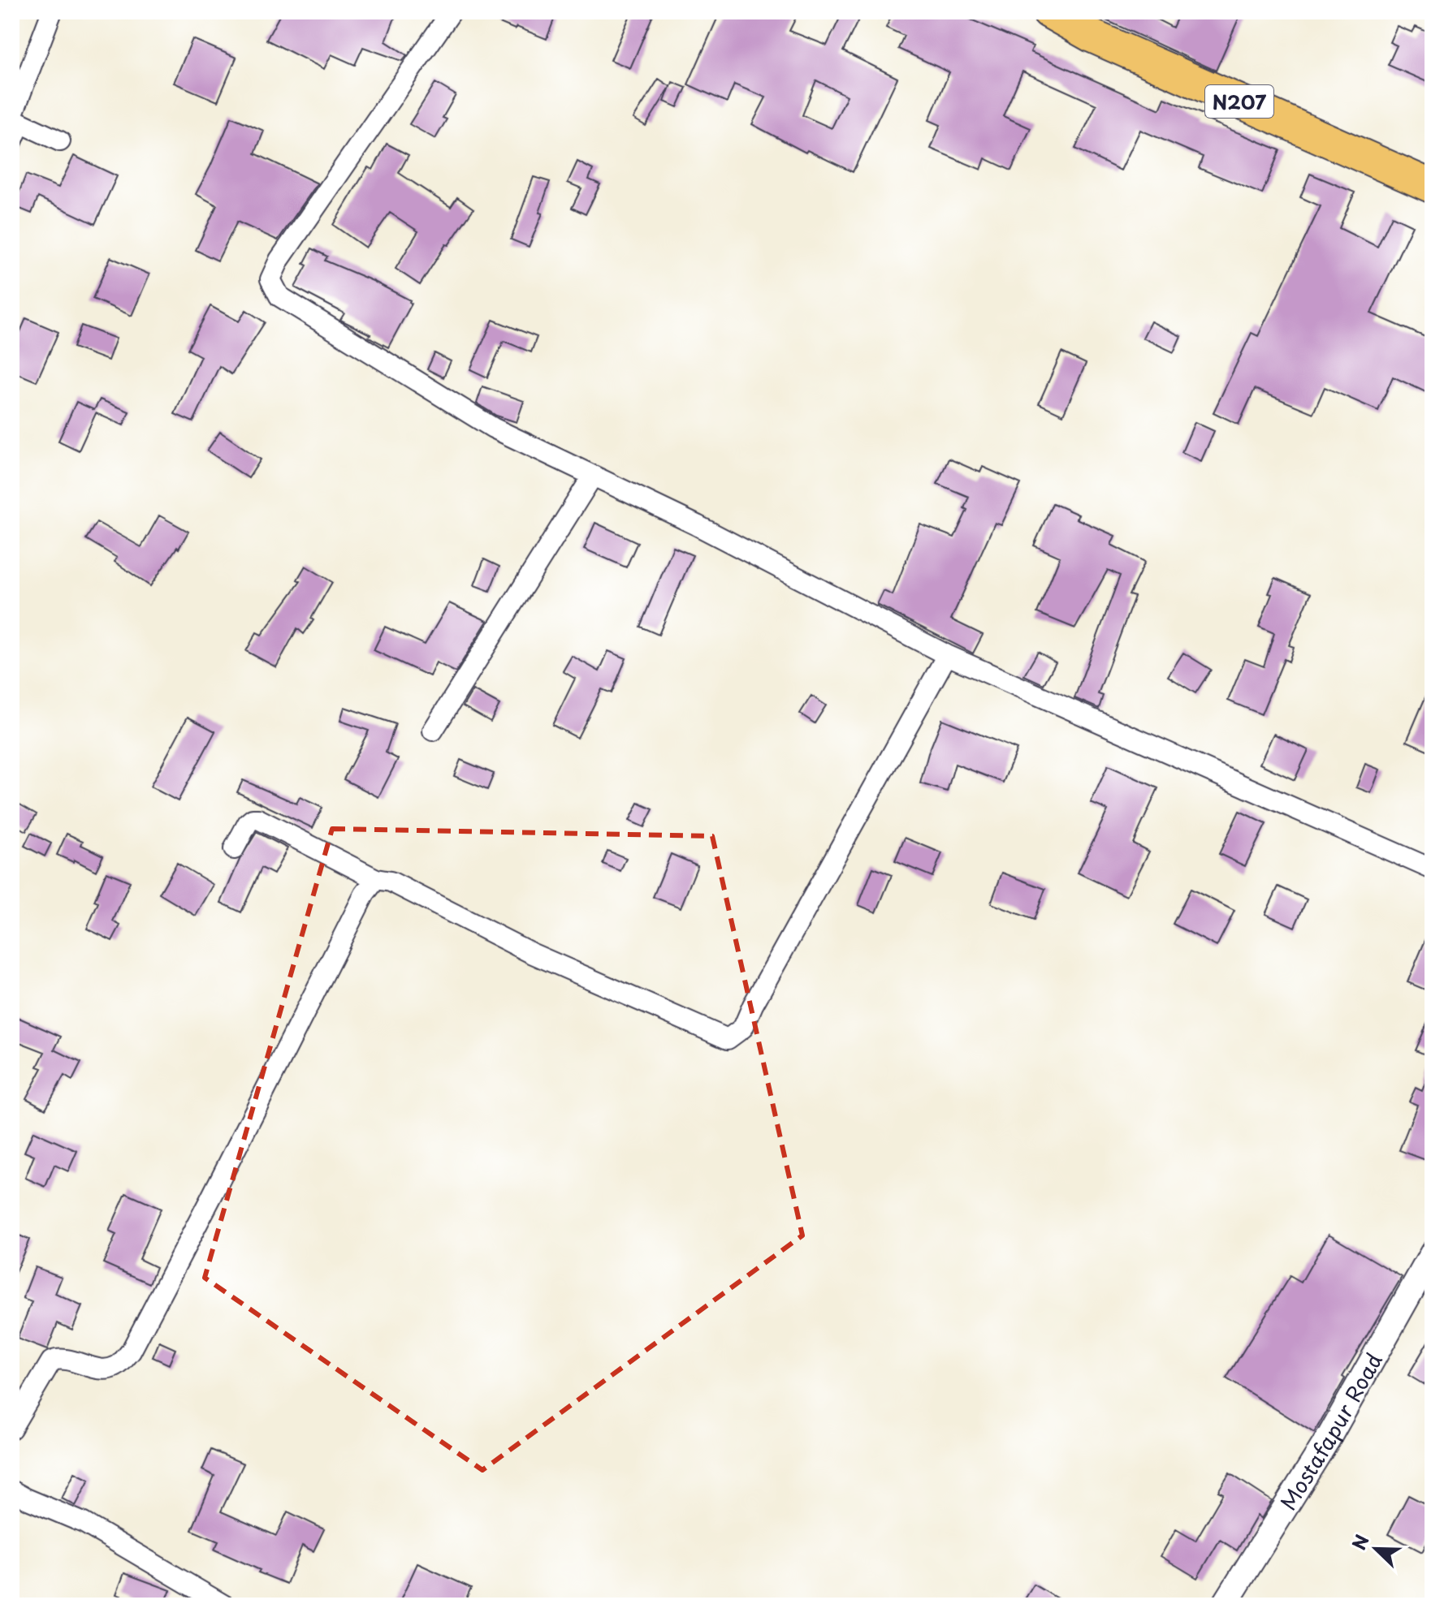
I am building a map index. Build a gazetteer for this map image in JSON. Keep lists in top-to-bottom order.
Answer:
{
  "streets": {
    "highway": ["N207"],
    "street": ["Mostafapur Road"]
  },
  "north": "top left"
}
